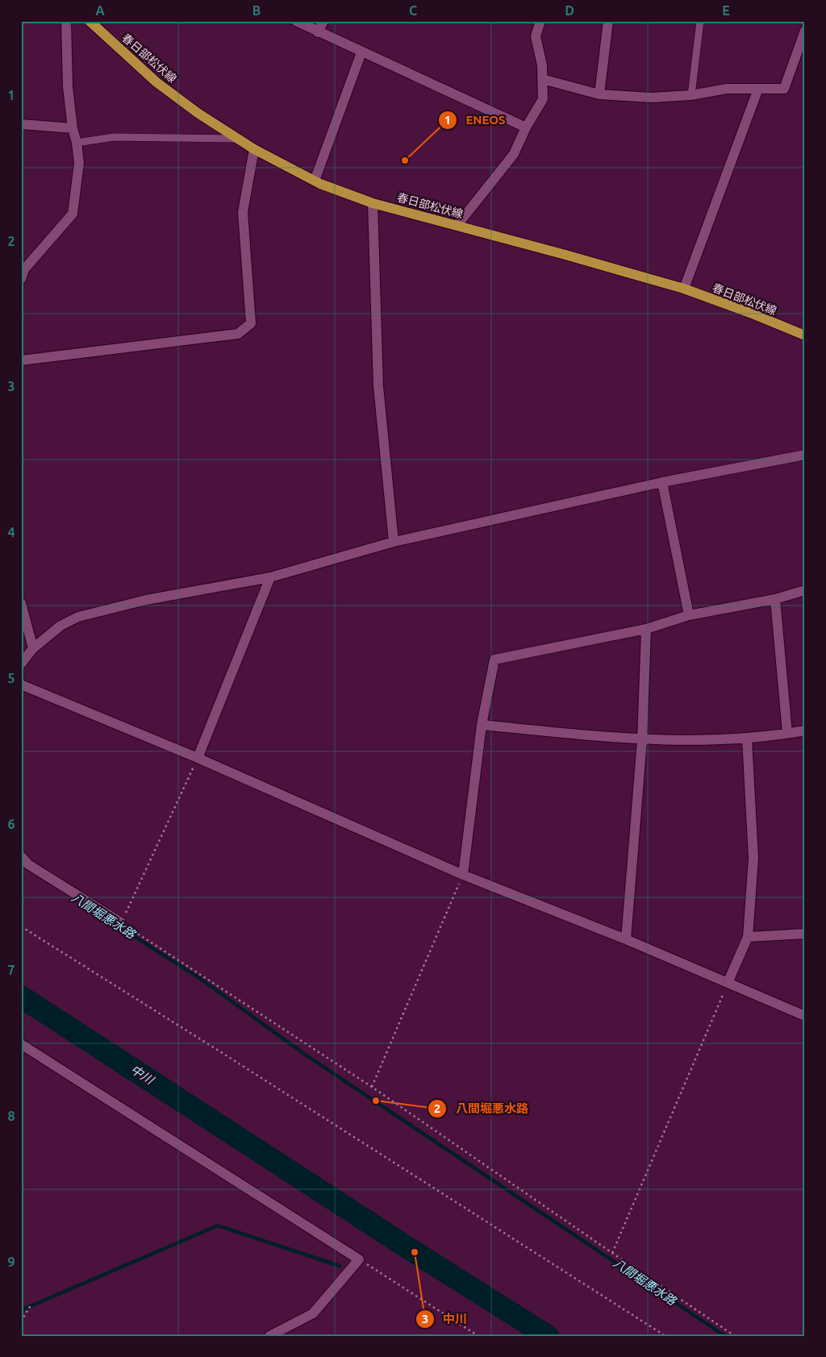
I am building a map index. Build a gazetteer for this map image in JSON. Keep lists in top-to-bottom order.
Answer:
{
  "streets": {
    "main road": ["春日部松伏線"]
  },
  "water": ["八間堀悪水路", "中川"],
  "places": ["ENEOS", "八間堀悪水路", "中川"],
  "grid": {
    "columns": [
      "A",
      "B",
      "C",
      "D",
      "E"
    ],
    "rows": [
      "1",
      "2",
      "3",
      "4",
      "5",
      "6",
      "7",
      "8",
      "9"
    ]
  }
}
